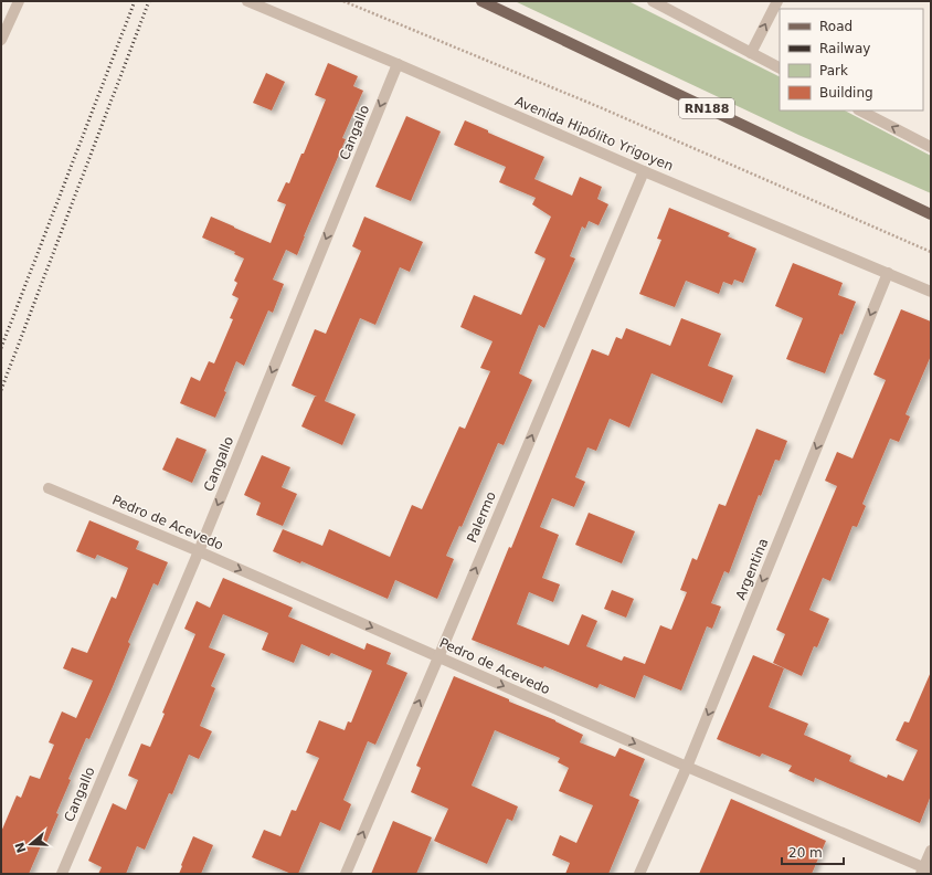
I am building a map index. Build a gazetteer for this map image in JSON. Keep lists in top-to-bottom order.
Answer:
{
  "streets": {
    "main road": ["RN188"],
    "street": [
      "Cangallo",
      "Avenida Hipólito Yrigoyen",
      "Palermo",
      "Pedro de Acevedo",
      "Argentina"
    ]
  },
  "crossings": [
    ["Cangallo", "Avenida Hipólito Yrigoyen"],
    ["Cangallo", "Pedro de Acevedo"],
    ["Avenida Hipólito Yrigoyen", "Palermo"],
    ["Avenida Hipólito Yrigoyen", "Argentina"],
    ["Palermo", "Pedro de Acevedo"],
    ["Pedro de Acevedo", "Argentina"]
  ],
  "one_way": [
    "Cangallo",
    "Palermo",
    "Pedro de Acevedo",
    "Argentina"
  ],
  "legend": [
    "Road",
    "Railway",
    "Park",
    "Building"
  ],
  "scale_bar": "20 m",
  "north": "left"
}
